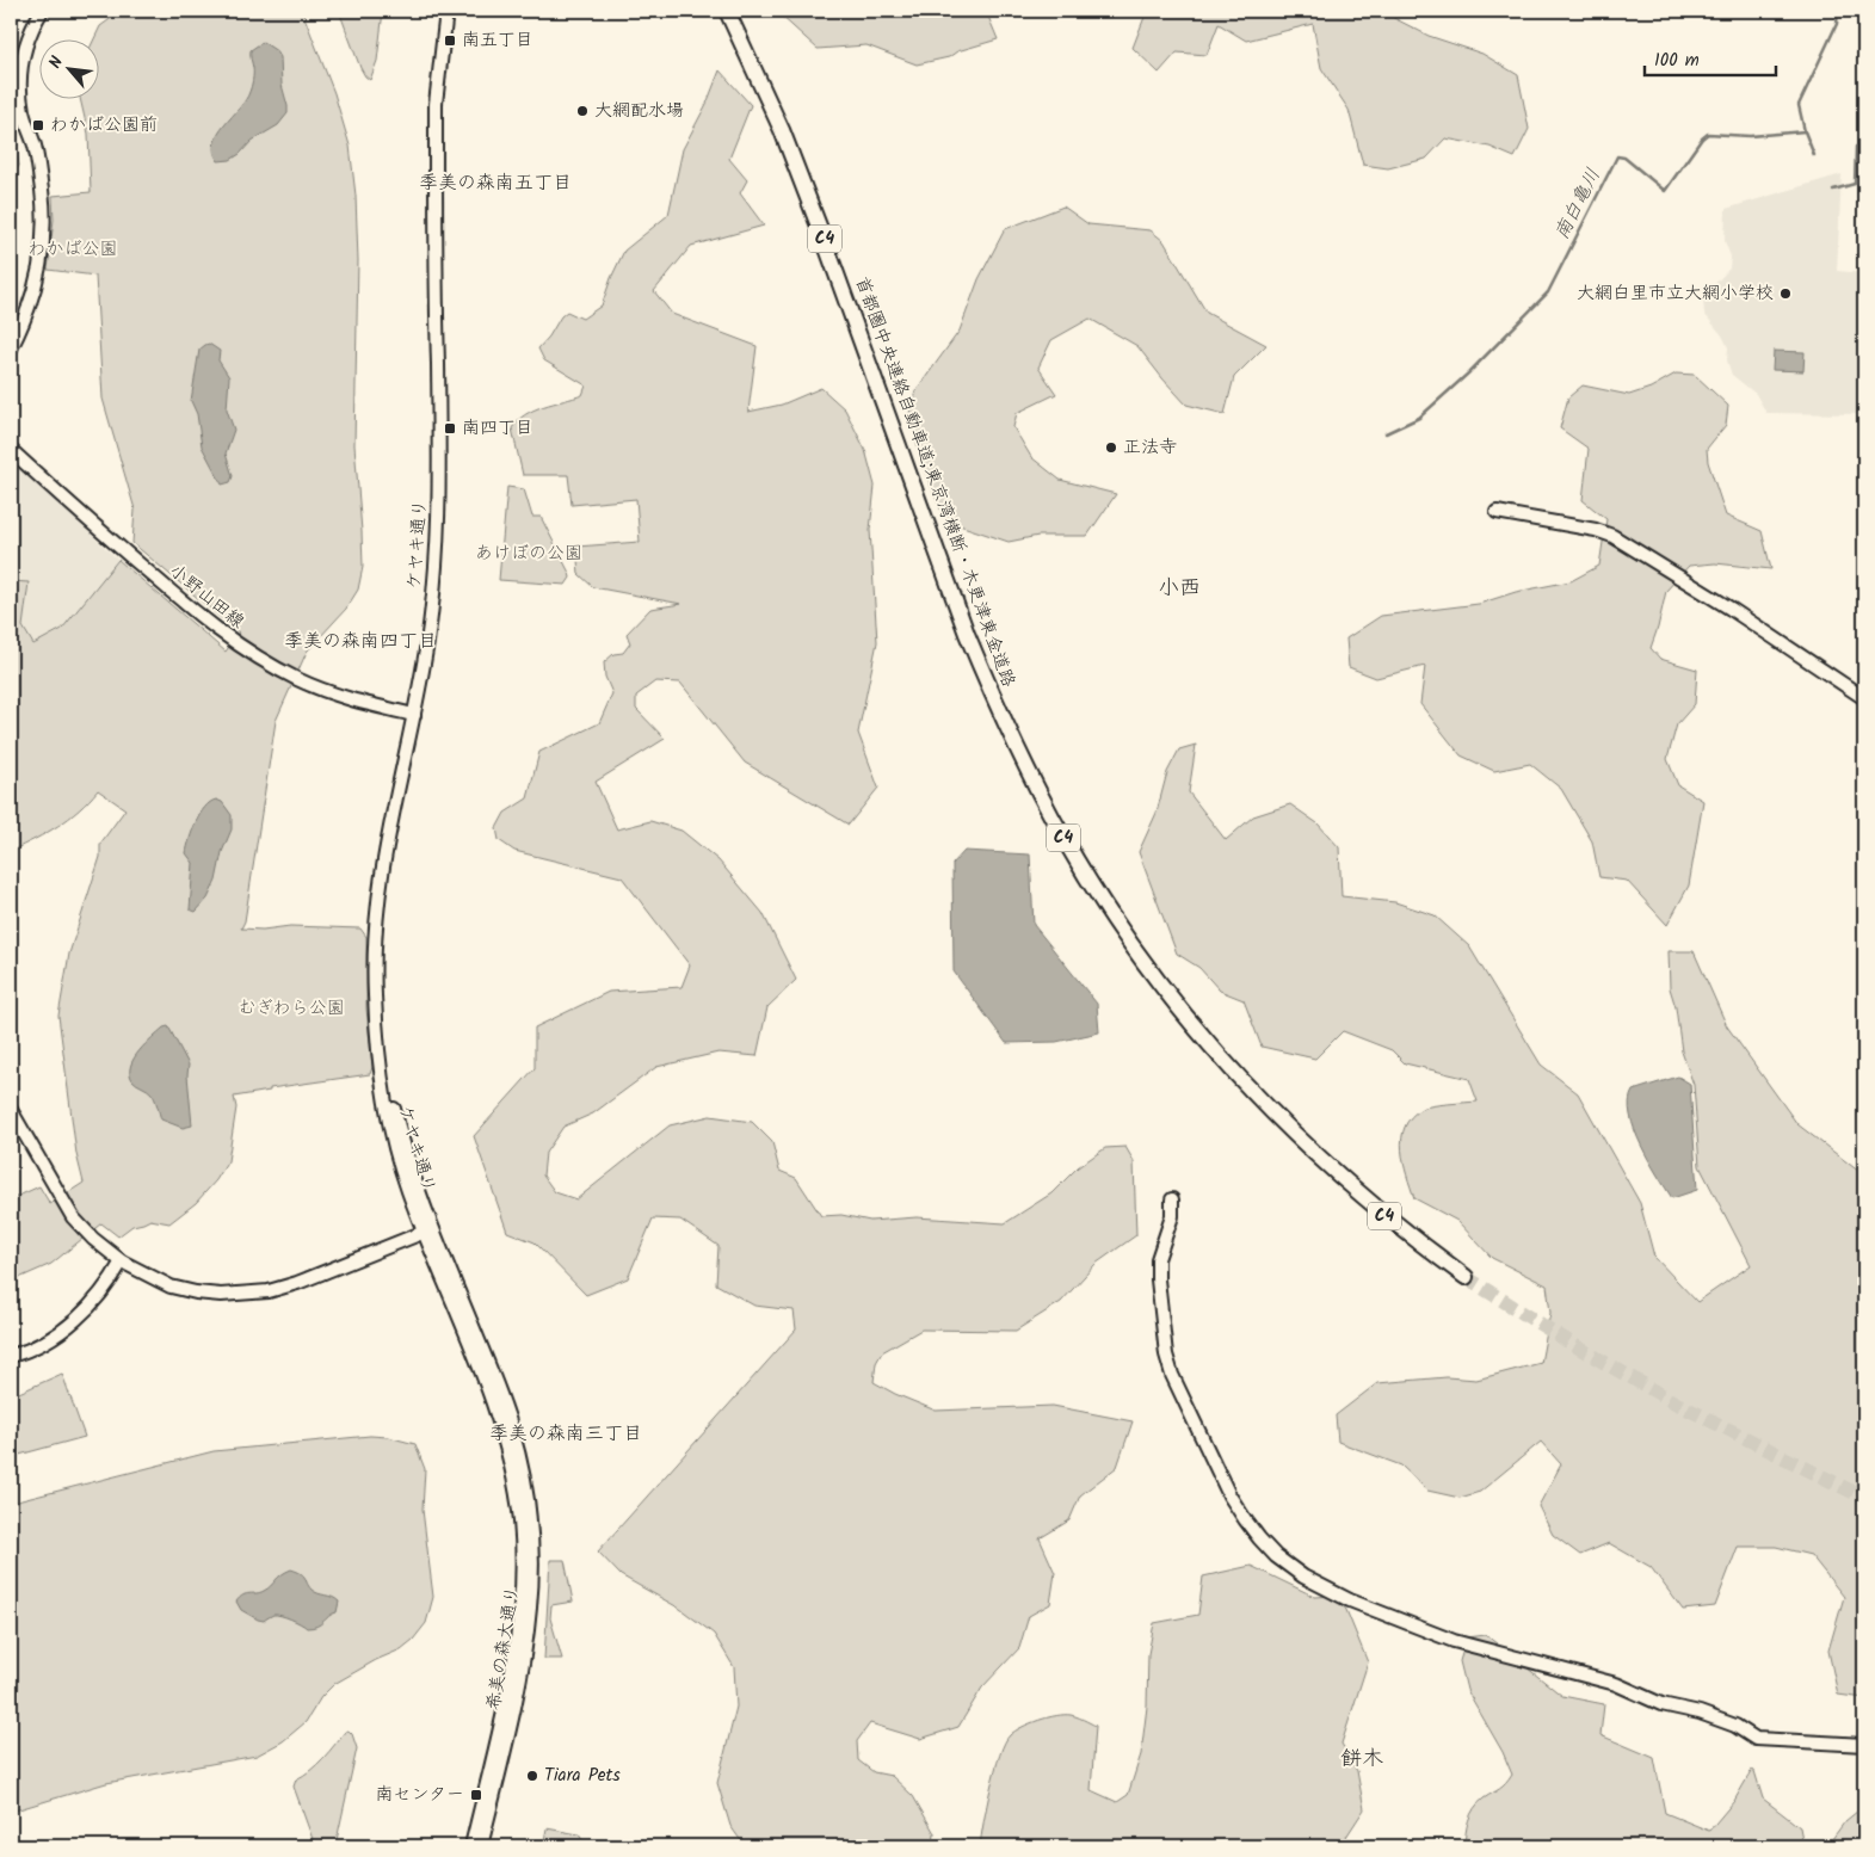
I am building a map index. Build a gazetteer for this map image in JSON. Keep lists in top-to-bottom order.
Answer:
{
  "streets": {
    "highway": ["C4", "首都圏中央連絡自動車道;東京湾横断・木更津東金道路"],
    "street": ["ケヤキ通り", "小野山田線", "希美の森大通り"]
  },
  "crossings": [
    ["ケヤキ通り", "小野山田線"],
    ["ケヤキ通り", "希美の森大通り"]
  ],
  "districts": [
    "季美の森南五丁目",
    "小西",
    "季美の森南四丁目",
    "季美の森南三丁目",
    "餅木"
  ],
  "water": ["南白亀川"],
  "parks": ["わかば公園", "あけぼの公園", "むぎわら公園"],
  "places": {
    "transit": [
      "南五丁目",
      "わかば公園前",
      "南四丁目",
      "南センター"
    ],
    "other": [
      "大網配水場",
      "大網白里市立大網小学校",
      "正法寺",
      "Tiara Pets"
    ]
  },
  "scale_bar": "100 m",
  "north": "top left"
}
